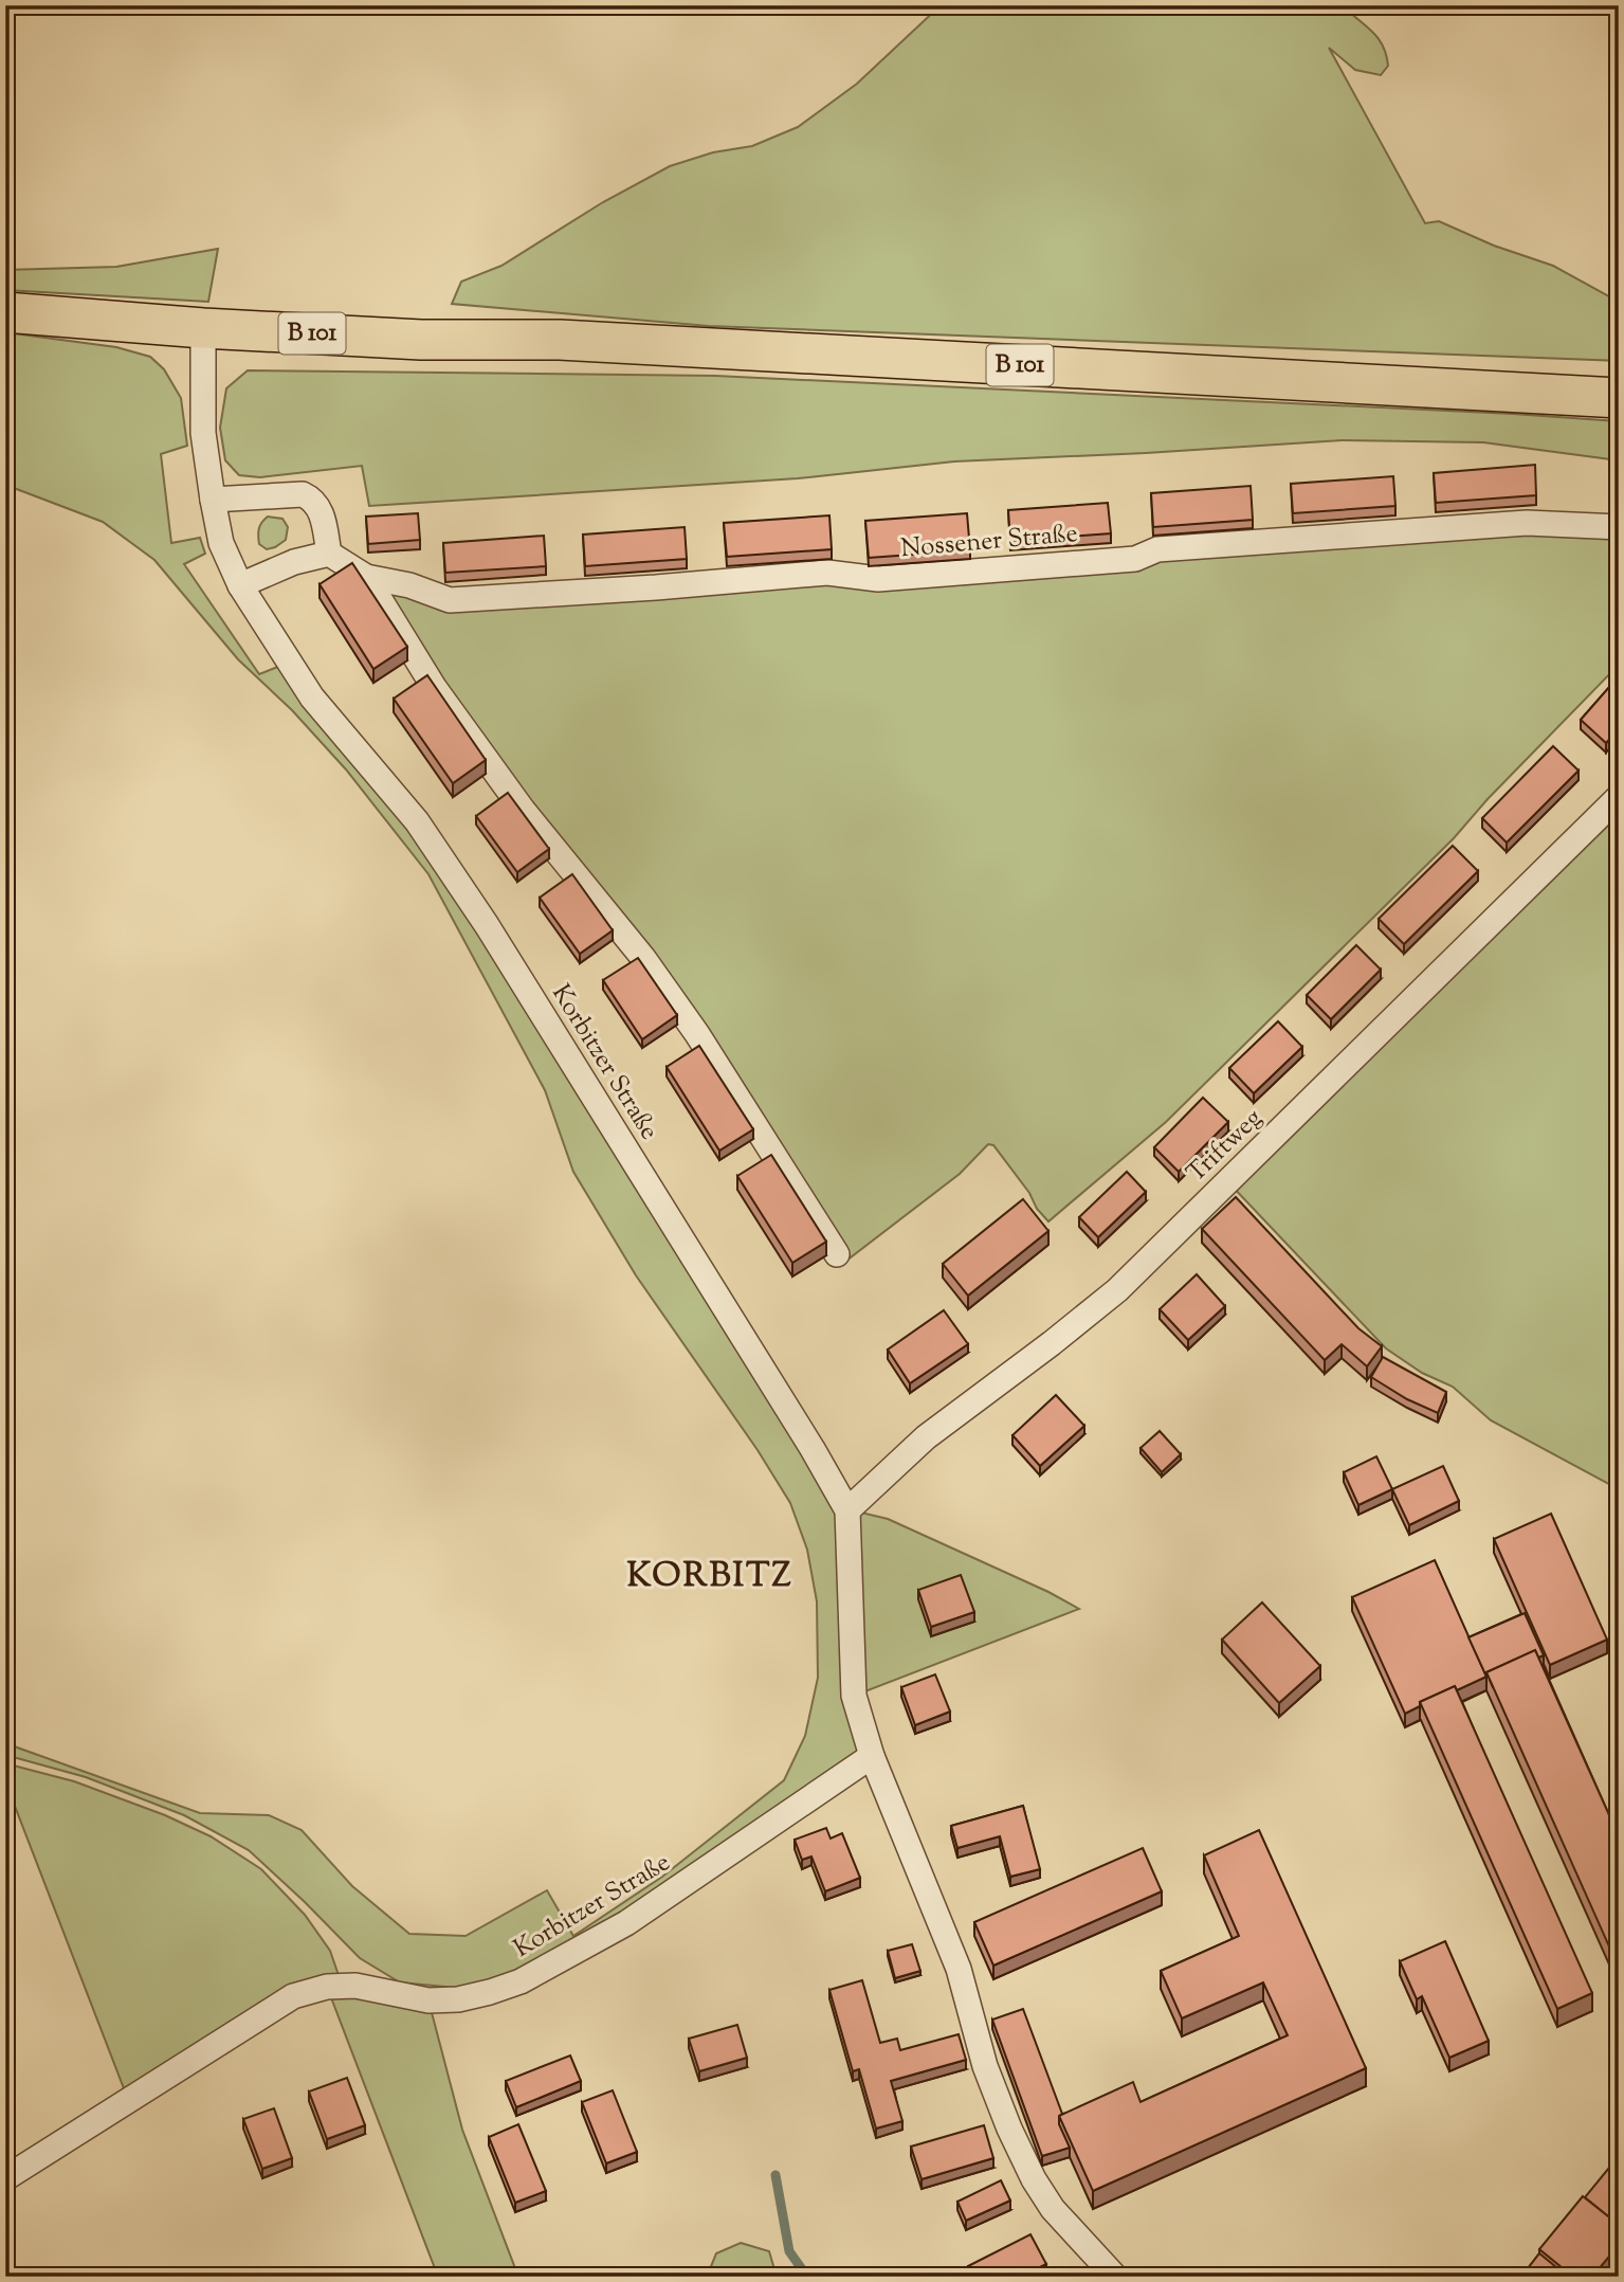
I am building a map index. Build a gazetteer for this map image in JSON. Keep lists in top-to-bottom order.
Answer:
{
  "streets": {
    "main road": ["B 101"],
    "street": ["Nossener Straße", "Korbitzer Straße", "Triftweg"]
  },
  "crossings": [
    ["B 101", "Korbitzer Straße"],
    ["Korbitzer Straße", "Triftweg"]
  ],
  "districts": ["KORBITZ"]
}
